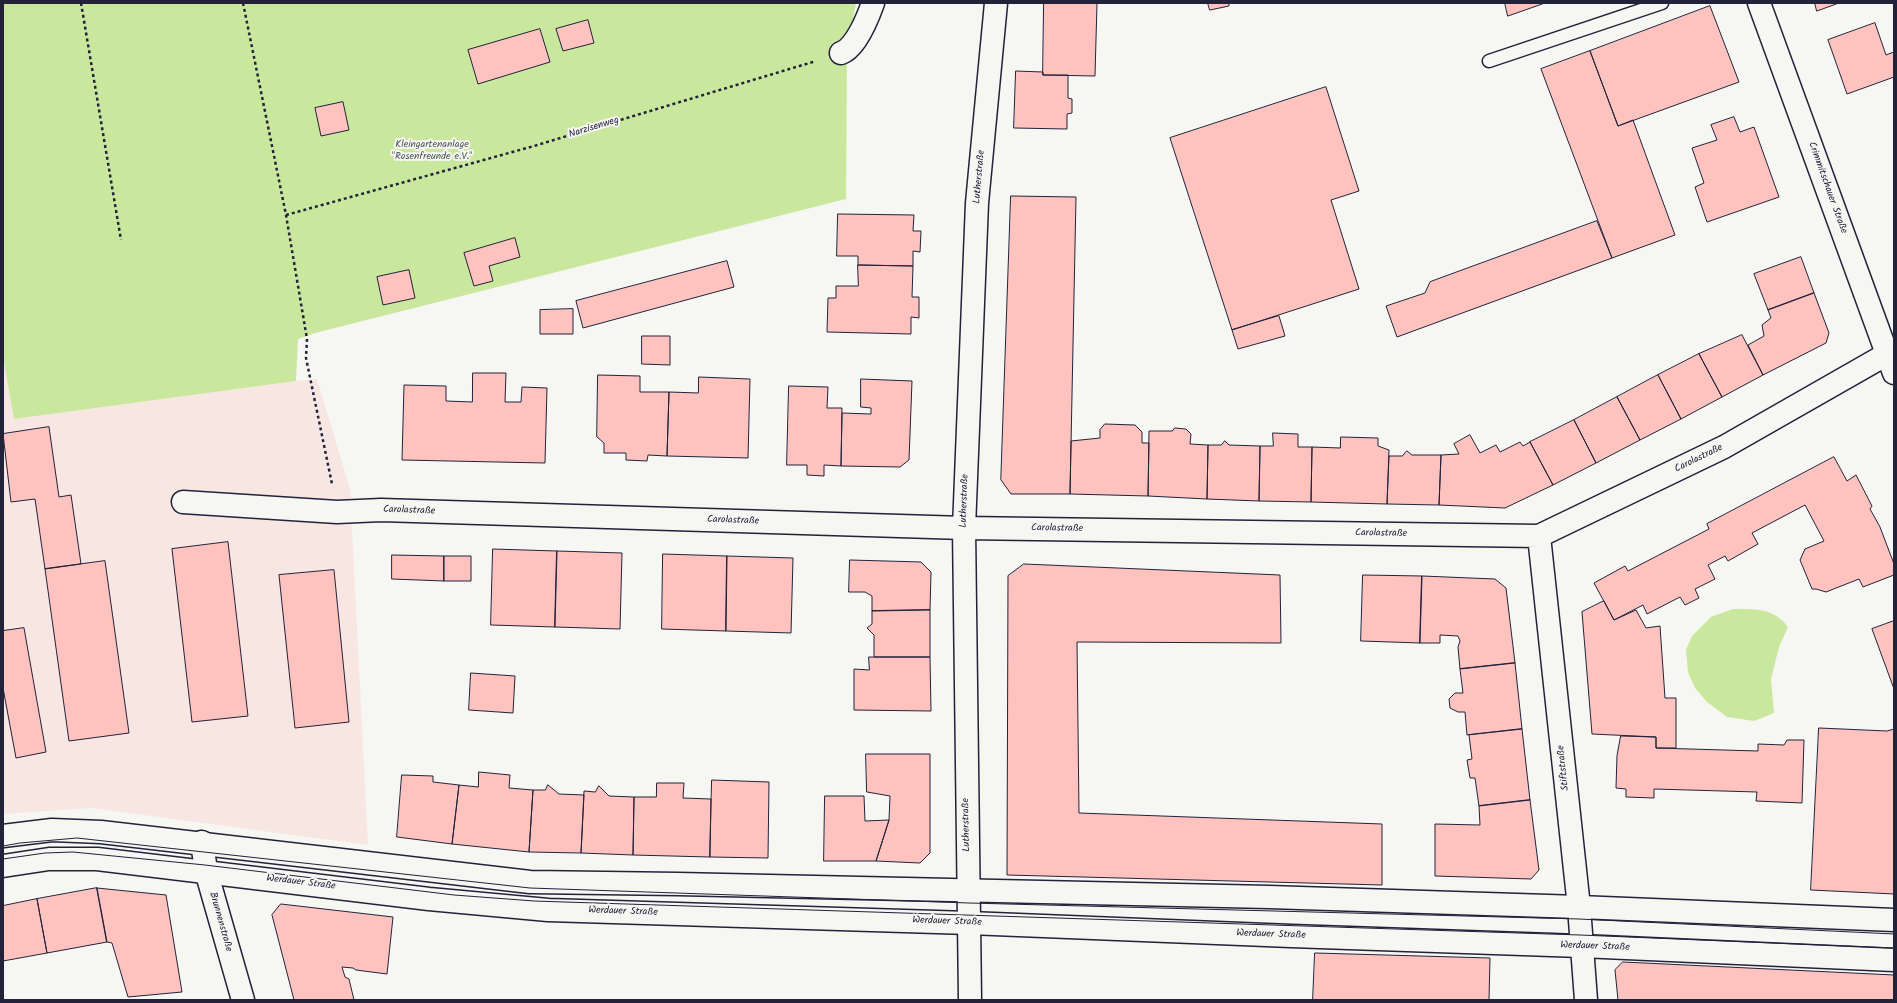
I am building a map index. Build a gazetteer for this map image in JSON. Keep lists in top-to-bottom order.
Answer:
{
  "streets": {
    "main road": [
      "Lutherstraße",
      "Crimmitschauer Straße",
      "Carolastraße",
      "Stiftstraße",
      "Werdauer Straße",
      "Brunnenstraße"
    ],
    "path": ["Narzisenweg"]
  },
  "crossings": [
    ["Lutherstraße", "Carolastraße"],
    ["Lutherstraße", "Werdauer Straße"],
    ["Crimmitschauer Straße", "Carolastraße"],
    ["Carolastraße", "Stiftstraße"],
    ["Stiftstraße", "Werdauer Straße"],
    ["Werdauer Straße", "Brunnenstraße"]
  ],
  "parks": ["Kleingartenanlage \"Rosenfreunde e.V.\""]
}
